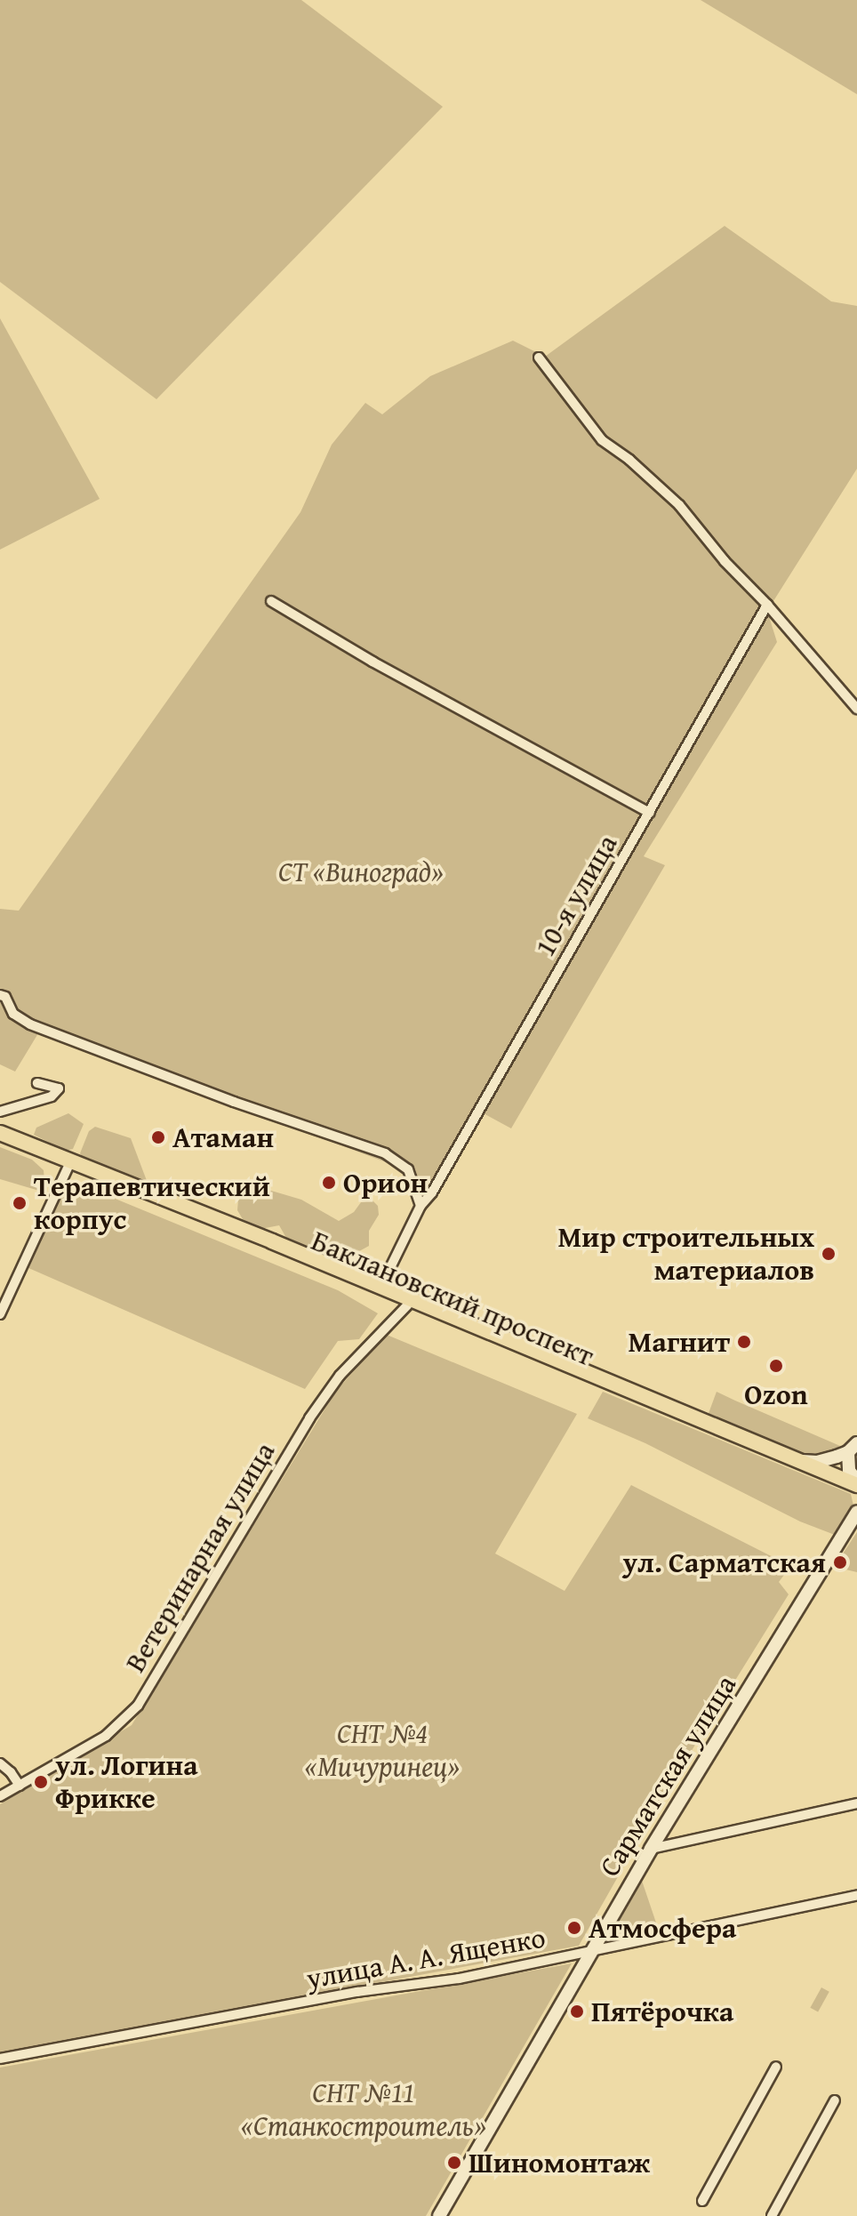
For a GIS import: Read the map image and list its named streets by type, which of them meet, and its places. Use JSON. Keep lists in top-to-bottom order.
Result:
{
  "streets": {
    "main road": ["Баклановский проспект", "Сарматская улица"],
    "street": ["10-я улица", "Ветеринарная улица", "улица А. А. Ященко"]
  },
  "crossings": [
    ["10-я улица", "Баклановский проспект"],
    ["Баклановский проспект", "Ветеринарная улица"],
    ["Сарматская улица", "улица А. А. Ященко"]
  ],
  "parks": ["СТ «Виноград»", "СНТ №4 «Мичуринец»", "СНТ №11 «Станкостроитель»"],
  "places": [
    "Атаман",
    "Орион",
    "Терапевтический корпус",
    "Мир строительных материалов",
    "Магнит",
    "Ozon",
    "ул. Сарматская",
    "ул. Логина Фрикке",
    "Атмосфера",
    "Пятёрочка",
    "Шиномонтаж"
  ]
}
